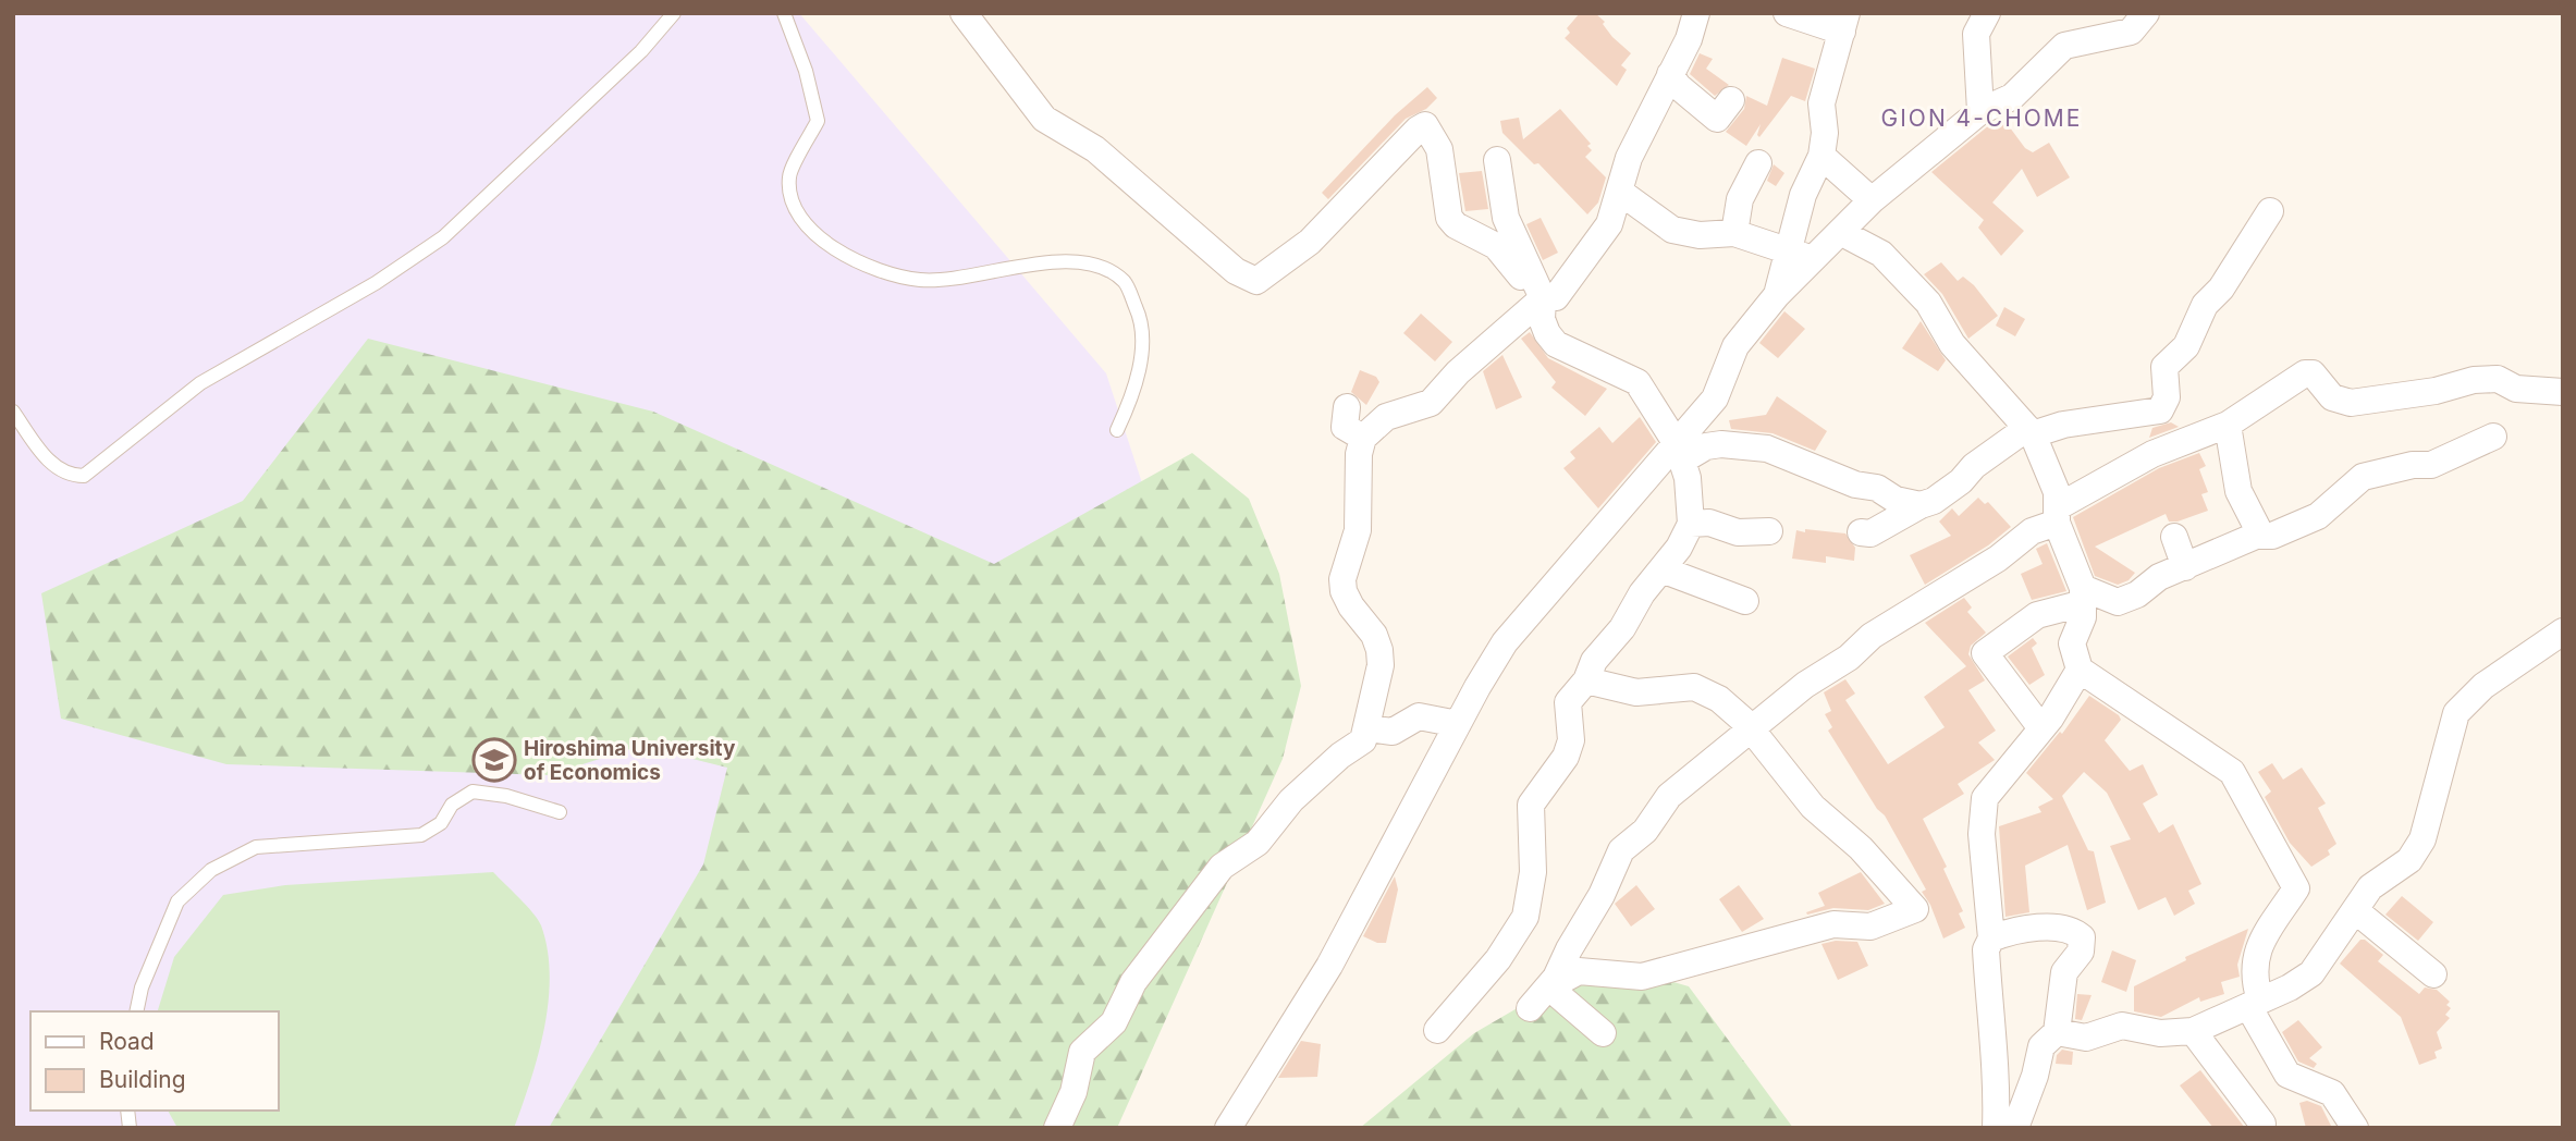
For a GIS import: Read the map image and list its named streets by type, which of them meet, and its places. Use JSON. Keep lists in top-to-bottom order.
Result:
{
  "districts": ["GION 4-CHOME"],
  "places": {
    "school or university": ["Hiroshima University of Economics"]
  },
  "legend": ["Road", "Building"]
}
